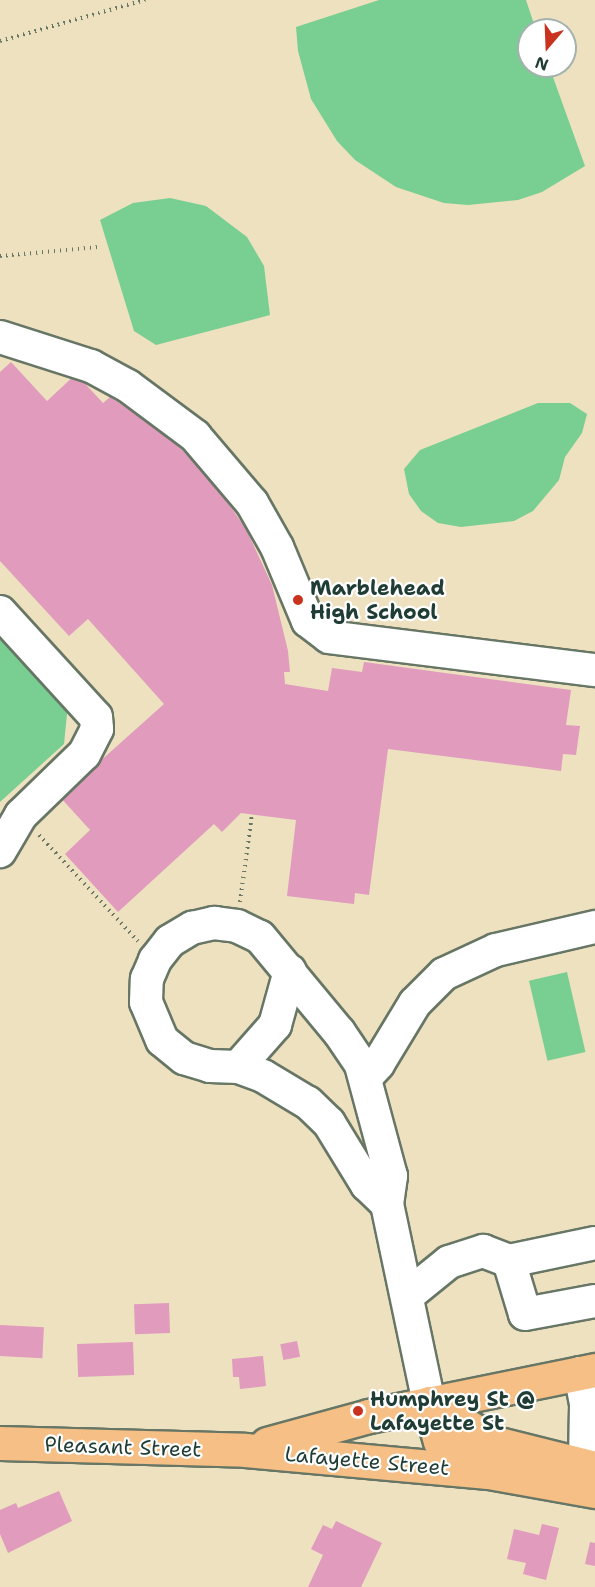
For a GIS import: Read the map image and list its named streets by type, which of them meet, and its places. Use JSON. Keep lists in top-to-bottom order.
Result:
{
  "streets": {
    "main road": ["Pleasant Street", "Lafayette Street"]
  },
  "crossings": [
    ["Pleasant Street", "Lafayette Street"]
  ],
  "places": ["Marblehead High School", "Humphrey St @ Lafayette St"],
  "north": "bottom"
}
